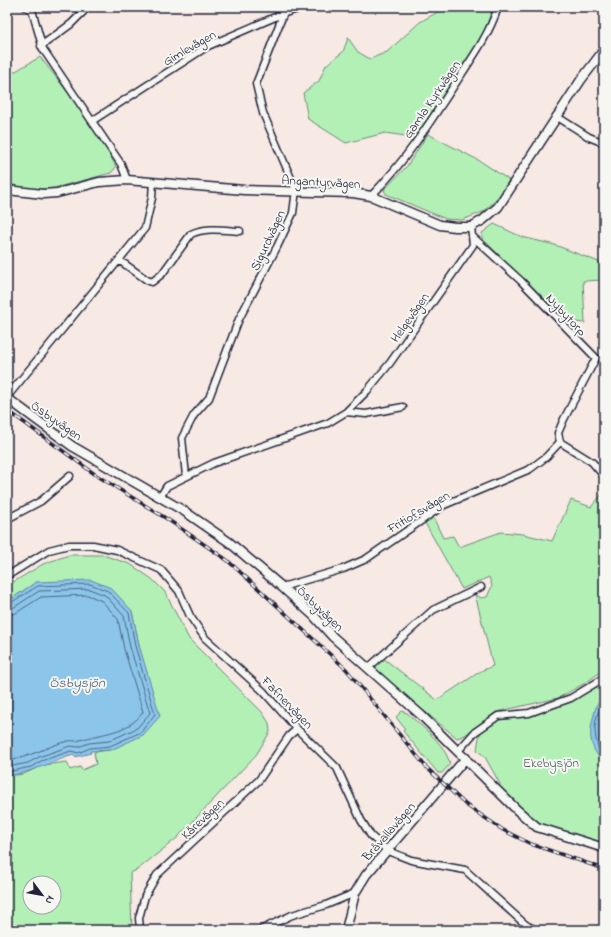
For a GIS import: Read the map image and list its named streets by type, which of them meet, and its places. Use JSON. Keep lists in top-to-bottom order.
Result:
{
  "streets": {
    "street": [
      "Gimlevägen",
      "Gamla Kyrkvägen",
      "Angantyrvägen",
      "Sigurdvägen",
      "Nybytorp",
      "Helgevägen",
      "Ösbyvägen",
      "Fritiofsvägen",
      "Fafnervägen",
      "Kårevägen",
      "Bråvallavägen"
    ]
  },
  "crossings": [
    ["Gamla Kyrkvägen", "Angantyrvägen"],
    ["Angantyrvägen", "Sigurdvägen"],
    ["Sigurdvägen", "Helgevägen"],
    ["Nybytorp", "Helgevägen"],
    ["Nybytorp", "Fritiofsvägen"],
    ["Helgevägen", "Ösbyvägen"],
    ["Ösbyvägen", "Fritiofsvägen"],
    ["Ösbyvägen", "Bråvallavägen"],
    ["Fafnervägen", "Kårevägen"],
    ["Fafnervägen", "Bråvallavägen"]
  ],
  "water": ["Ösbysjön"],
  "parks": ["Ekebysjön"],
  "north": "bottom right"
}
